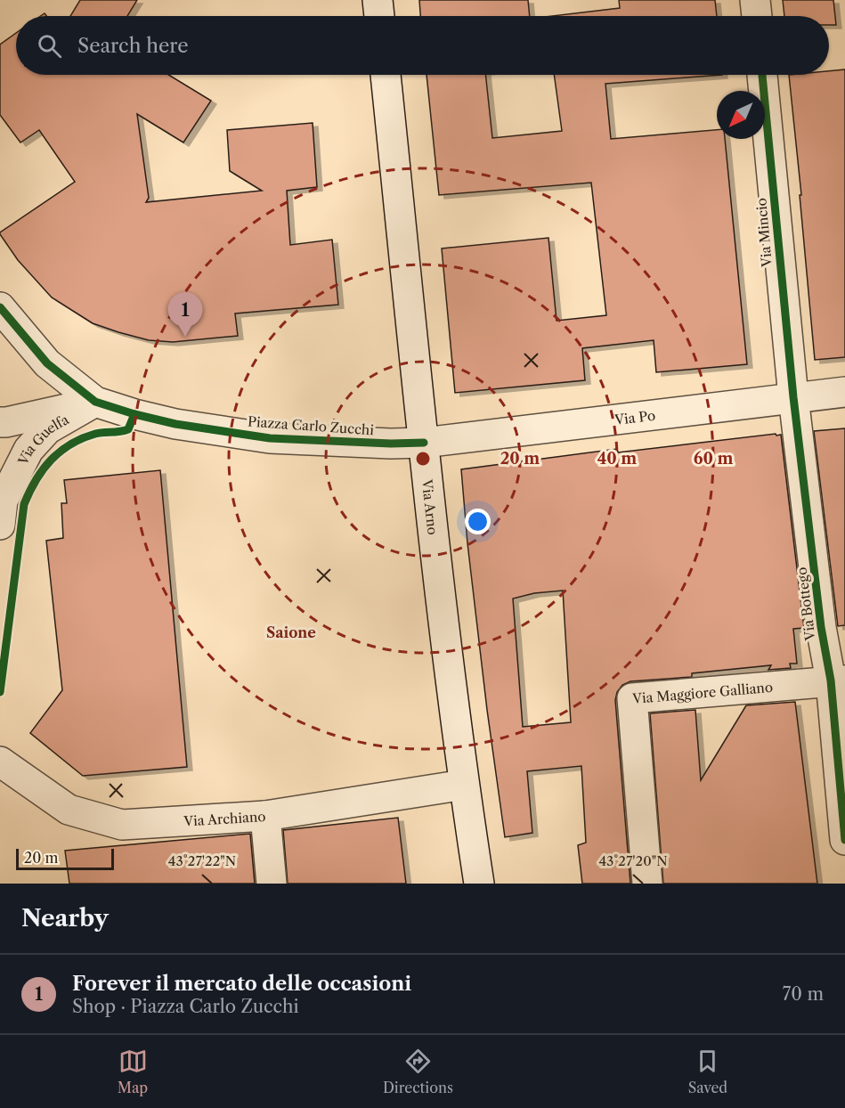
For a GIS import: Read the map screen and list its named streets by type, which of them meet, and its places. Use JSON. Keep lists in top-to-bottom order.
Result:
{
  "streets": {
    "street": [
      "Via Mincio",
      "Via Po",
      "Piazza Carlo Zucchi",
      "Via Guelfa",
      "Via Arno",
      "Via Bottego",
      "Via Maggiore Galliano",
      "Via Archiano"
    ]
  },
  "crossings": [
    ["Via Mincio", "Via Po"],
    ["Via Mincio", "Via Bottego"],
    ["Via Po", "Piazza Carlo Zucchi"],
    ["Via Po", "Via Arno"],
    ["Via Po", "Via Bottego"],
    ["Piazza Carlo Zucchi", "Via Guelfa"],
    ["Piazza Carlo Zucchi", "Via Arno"],
    ["Via Arno", "Via Archiano"],
    ["Via Bottego", "Via Maggiore Galliano"]
  ],
  "districts": ["Saione"],
  "scale_bar": "20 m",
  "north": "bottom left",
  "page": {
    "search": "Search here",
    "pins": "1",
    "scale": "20 m",
    "heading": "Nearby",
    "list": [
      {
        "mark": "1",
        "name": "Forever il mercato delle occasioni",
        "note": "Shop · Piazza Carlo Zucchi",
        "value": "70 m"
      }
    ],
    "nav": ["Map", "Directions", "Saved"]
  },
  "coordinates": ["43°27'22\"N", "43°27'20\"N"],
  "rings": ["20 m", "40 m", "60 m"]
}
